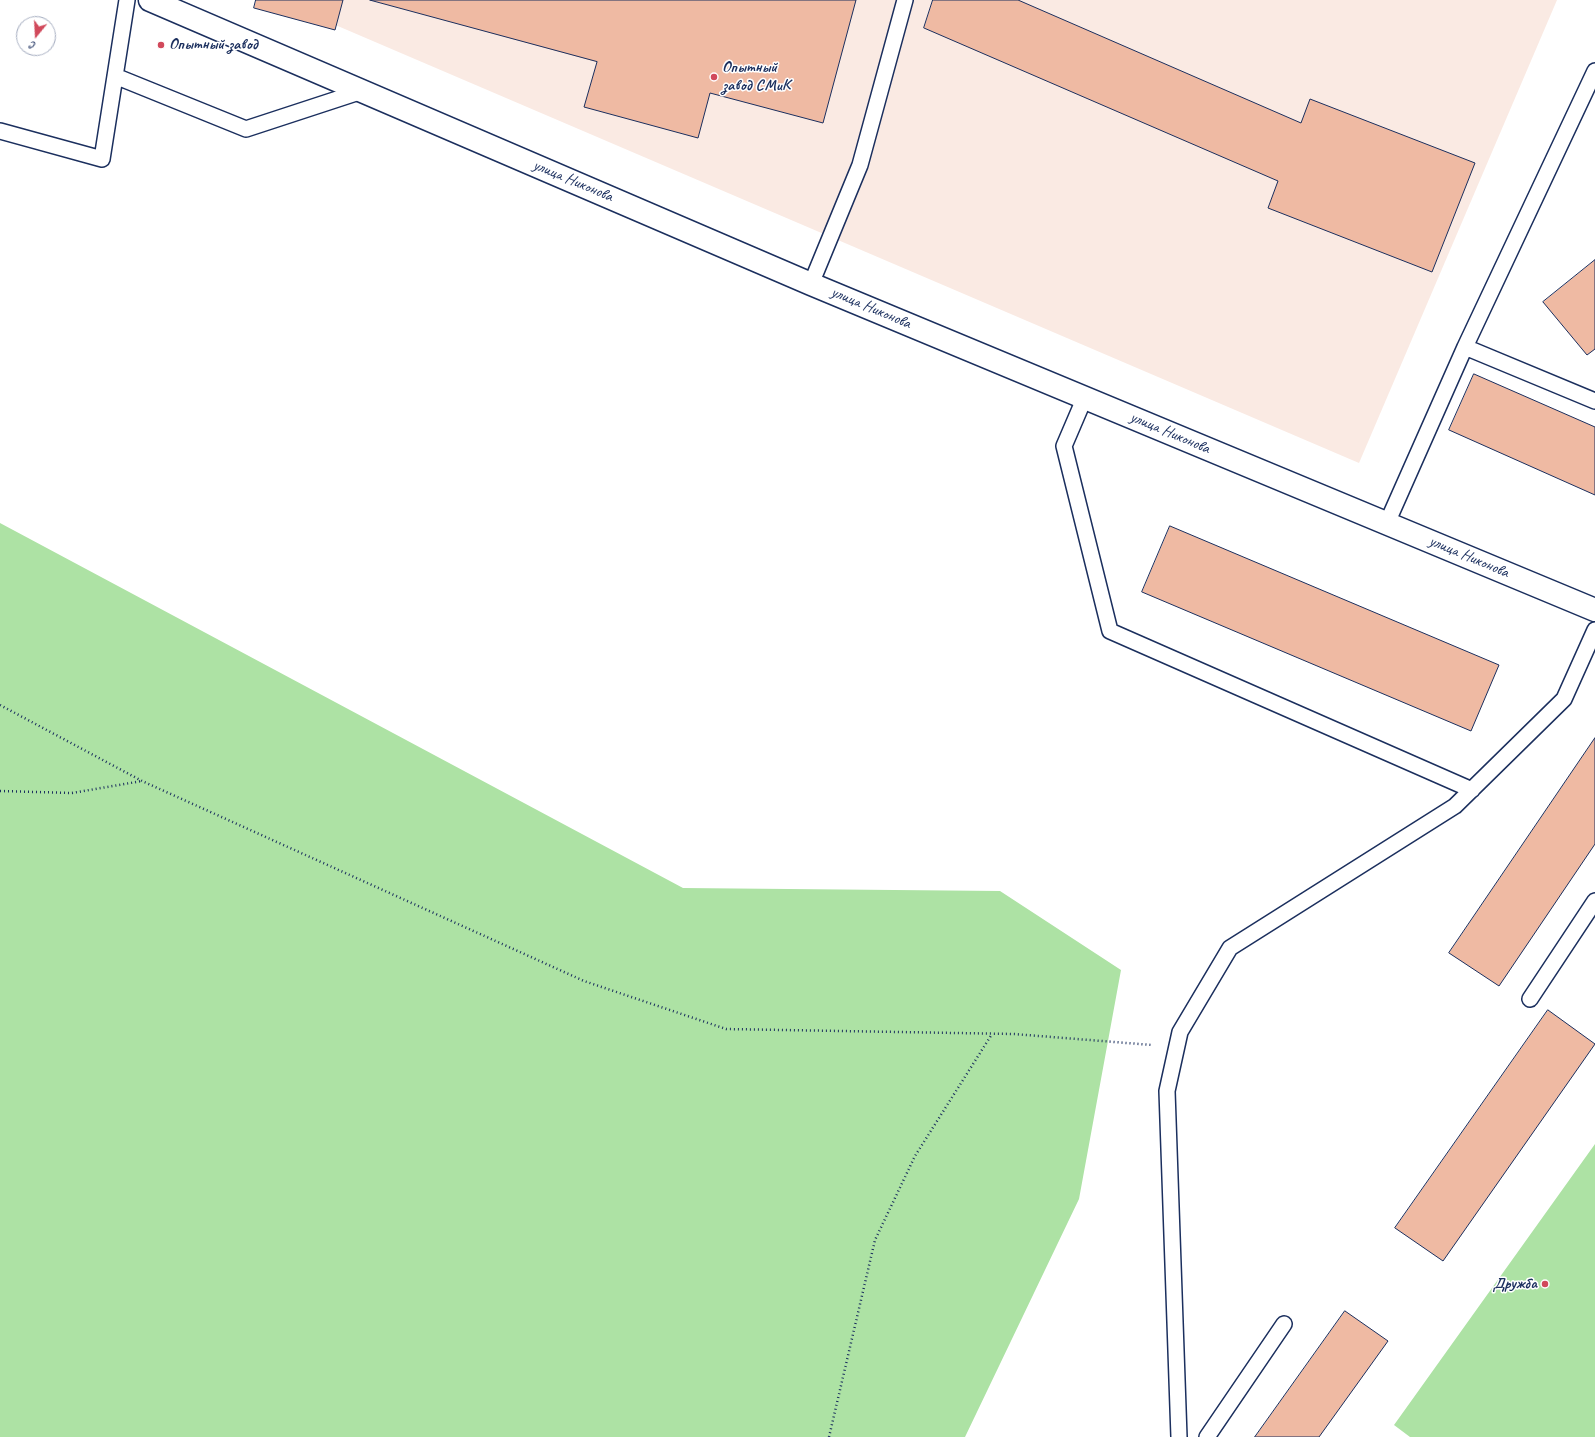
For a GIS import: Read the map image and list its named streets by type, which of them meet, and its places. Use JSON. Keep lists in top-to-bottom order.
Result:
{
  "streets": {
    "main road": ["улица Никонова"]
  },
  "places": ["Опытный завод", "Опытный завод СМиК", "Дружба"],
  "north": "bottom"
}
